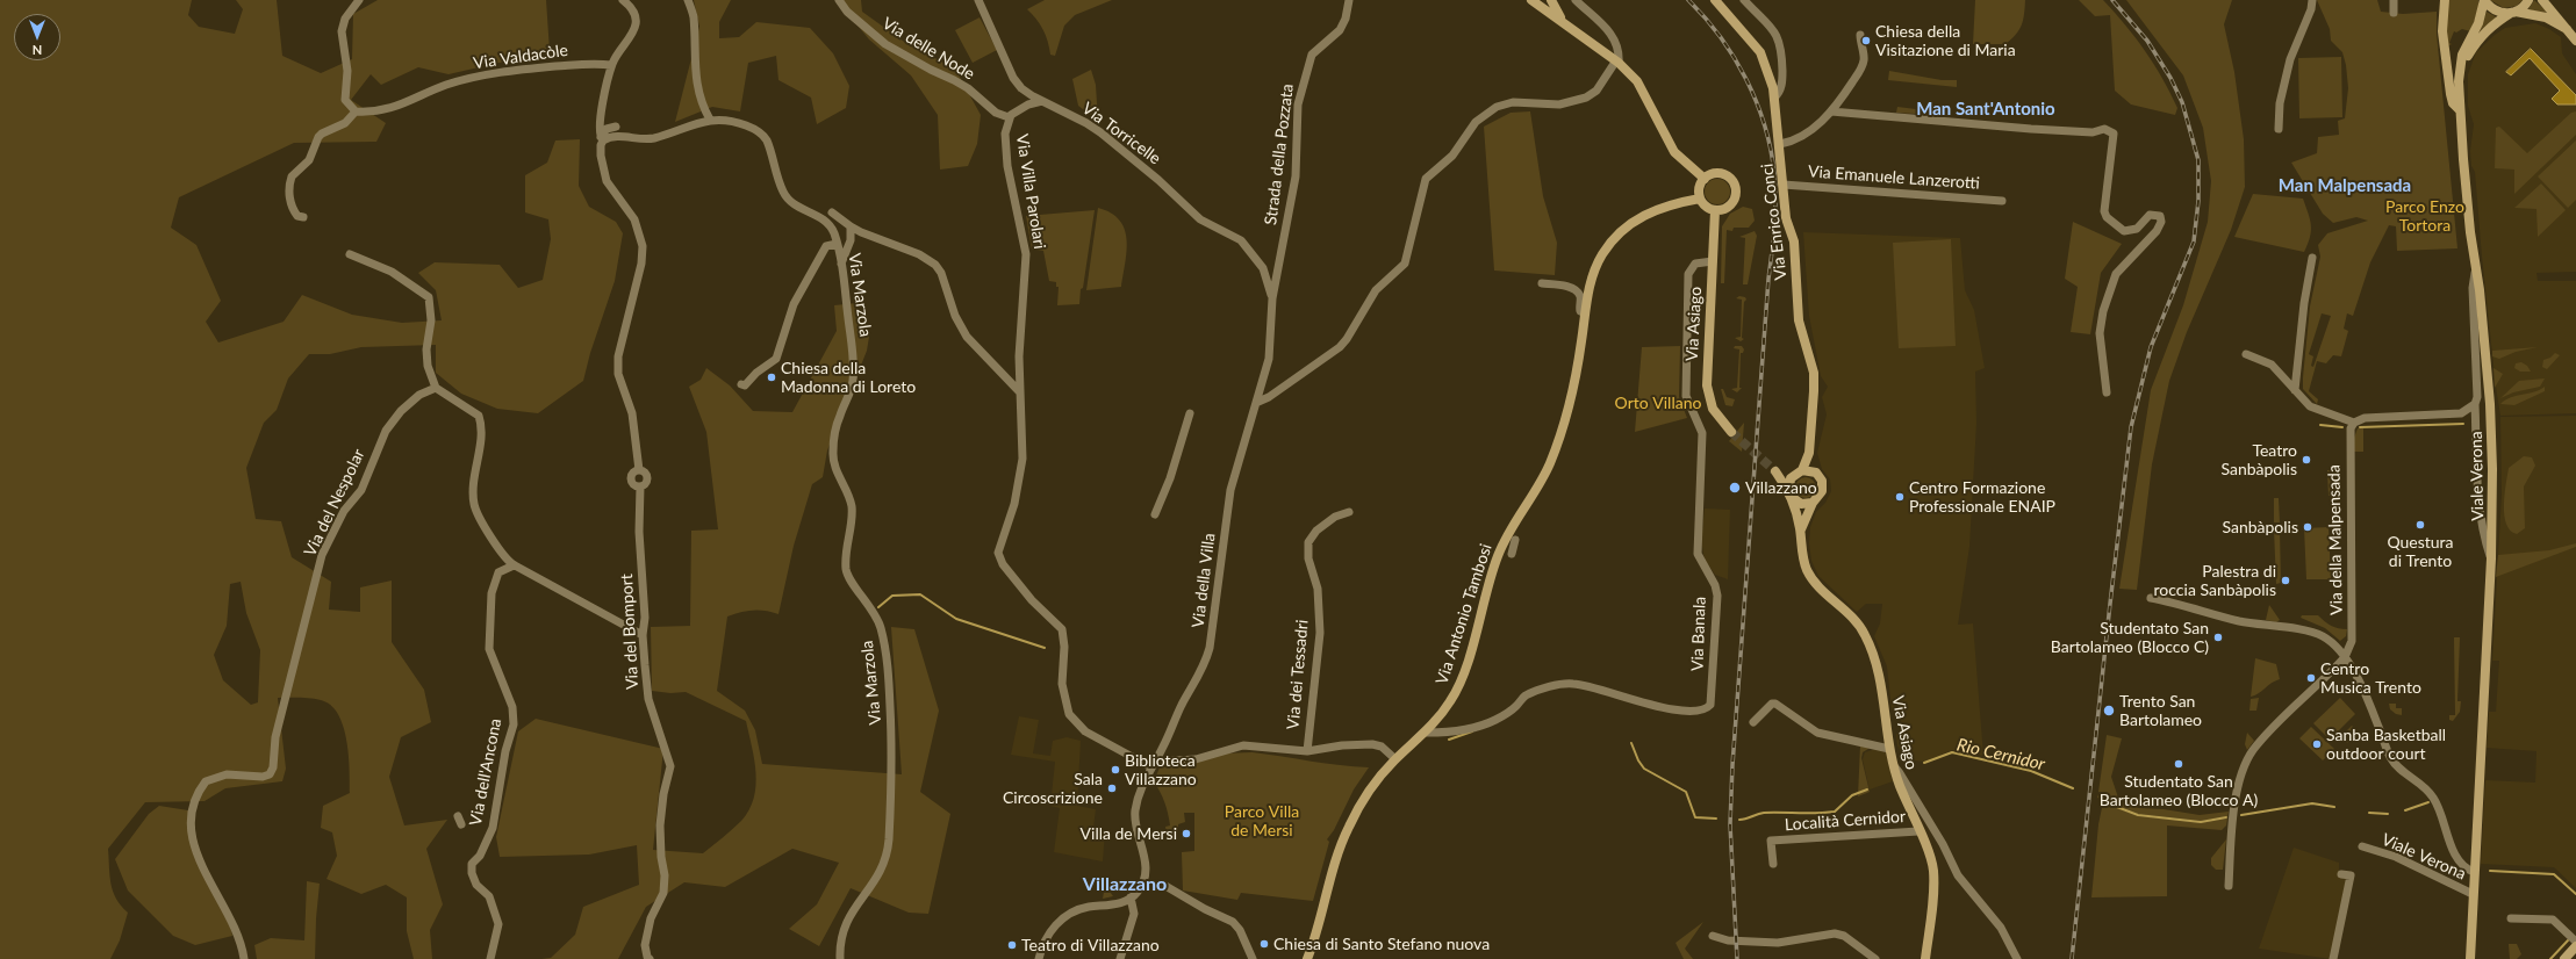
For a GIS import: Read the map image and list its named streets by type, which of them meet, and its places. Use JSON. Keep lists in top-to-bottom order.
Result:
{
  "streets": {
    "main road": [
      "Via Enrico Conci",
      "Via Asiago",
      "Viale Verona",
      "Via Antonio Tambosi"
    ],
    "street": [
      "Via delle Node",
      "Via Valdacòle",
      "Via Torricelle",
      "Strada della Pozzata",
      "Via Emanuele Lanzerotti",
      "Via Villa Parolari",
      "Via Marzola",
      "Via del Nespolar",
      "Via della Malpensada",
      "Via della Villa",
      "Via del Bomport",
      "Via Banala",
      "Via dei Tessadri",
      "Via dell'Ancona",
      "Località Cernidor"
    ]
  },
  "crossings": [
    ["Via delle Node", "Via Villa Parolari"],
    ["Via Torricelle", "Strada della Pozzata"],
    ["Via Torricelle", "Via Villa Parolari"],
    ["Via Torricelle", "Via della Villa"],
    ["Strada della Pozzata", "Via della Villa"],
    ["Via Emanuele Lanzerotti", "Via Enrico Conci"],
    ["Via Villa Parolari", "Via della Villa"],
    ["Via Villa Parolari", "Via dei Tessadri"],
    ["Via Enrico Conci", "Via Asiago"],
    ["Via Marzola", "Via del Bomport"],
    ["Via Asiago", "Via Antonio Tambosi"],
    ["Via Asiago", "Via Banala"],
    ["Via Asiago", "Località Cernidor"],
    ["Viale Verona", "Via della Malpensada"],
    ["Via della Villa", "Via dei Tessadri"],
    ["Via Antonio Tambosi", "Via Banala"],
    ["Via Antonio Tambosi", "Via dei Tessadri"]
  ],
  "districts": ["Man Sant'Antonio", "Man Malpensada", "Villazzano"],
  "water": ["Rio Cernidor"],
  "parks": ["Parco Enzo Tortora", "Orto Villano", "Parco Villa de Mersi"],
  "places": [
    "Chiesa della Visitazione di Maria",
    "Chiesa della Madonna di Loreto",
    "Teatro Sanbàpolis",
    "Villazzano",
    "Centro Formazione Professionale ENAIP",
    "Questura di Trento",
    "Sanbàpolis",
    "Palestra di roccia Sanbàpolis",
    "Studentato San Bartolameo (Blocco C)",
    "Centro Musica Trento",
    "Trento San Bartolameo",
    "Sanba Basketball outdoor court",
    "Studentato San Bartolameo (Blocco A)",
    "Biblioteca Villazzano",
    "Sala Circoscrizione",
    "Villa de Mersi",
    "Chiesa di Santo Stefano nuova",
    "Teatro di Villazzano"
  ],
  "north": "bottom"
}
